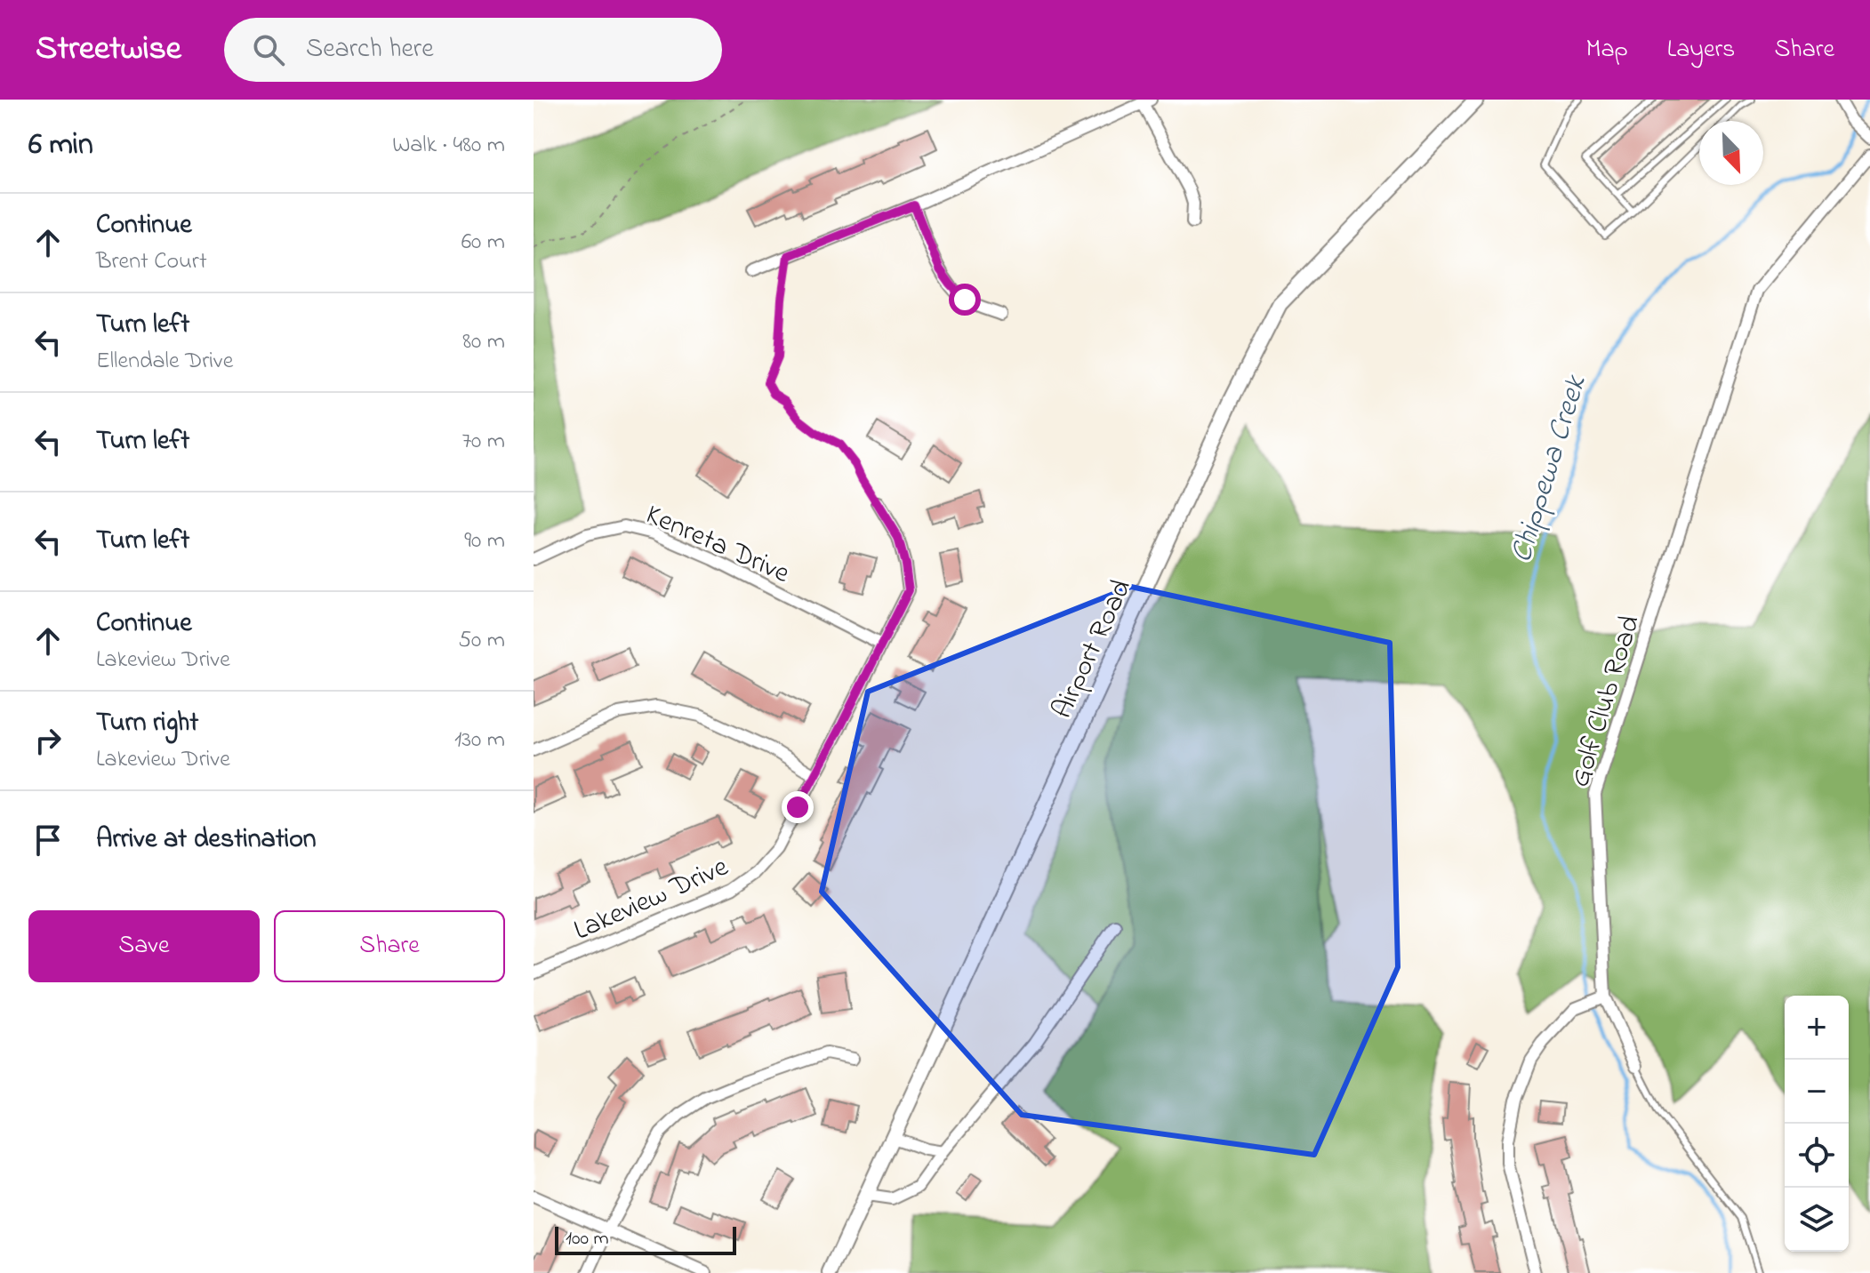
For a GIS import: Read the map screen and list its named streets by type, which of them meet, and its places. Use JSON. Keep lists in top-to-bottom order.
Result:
{
  "streets": {
    "main road": ["Airport Road"],
    "street": ["Kenreta Drive", "Golf Club Road", "Lakeview Drive"]
  },
  "crossings": [
    ["Kenreta Drive", "Lakeview Drive"]
  ],
  "water": ["Chippewa Creek"],
  "scale_bar": "100 m",
  "north": "bottom right",
  "page": {
    "header": "Streetwise",
    "search": "Search here",
    "nav": ["Map", "Layers", "Share"],
    "heading": ["6 min", "Walk · 480 m"],
    "list": [
      ["Continue", "Brent Court", "60 m"],
      ["Turn left", "Ellendale Drive", "80 m"],
      ["Turn left", "70 m"],
      ["Turn left", "90 m"],
      ["Continue", "Lakeview Drive", "50 m"],
      ["Turn right", "Lakeview Drive", "130 m"],
      "Arrive at destination"
    ],
    "buttons": ["Save", "Share"],
    "map_buttons": ["+", "−"],
    "scale": "100 m"
  }
}
